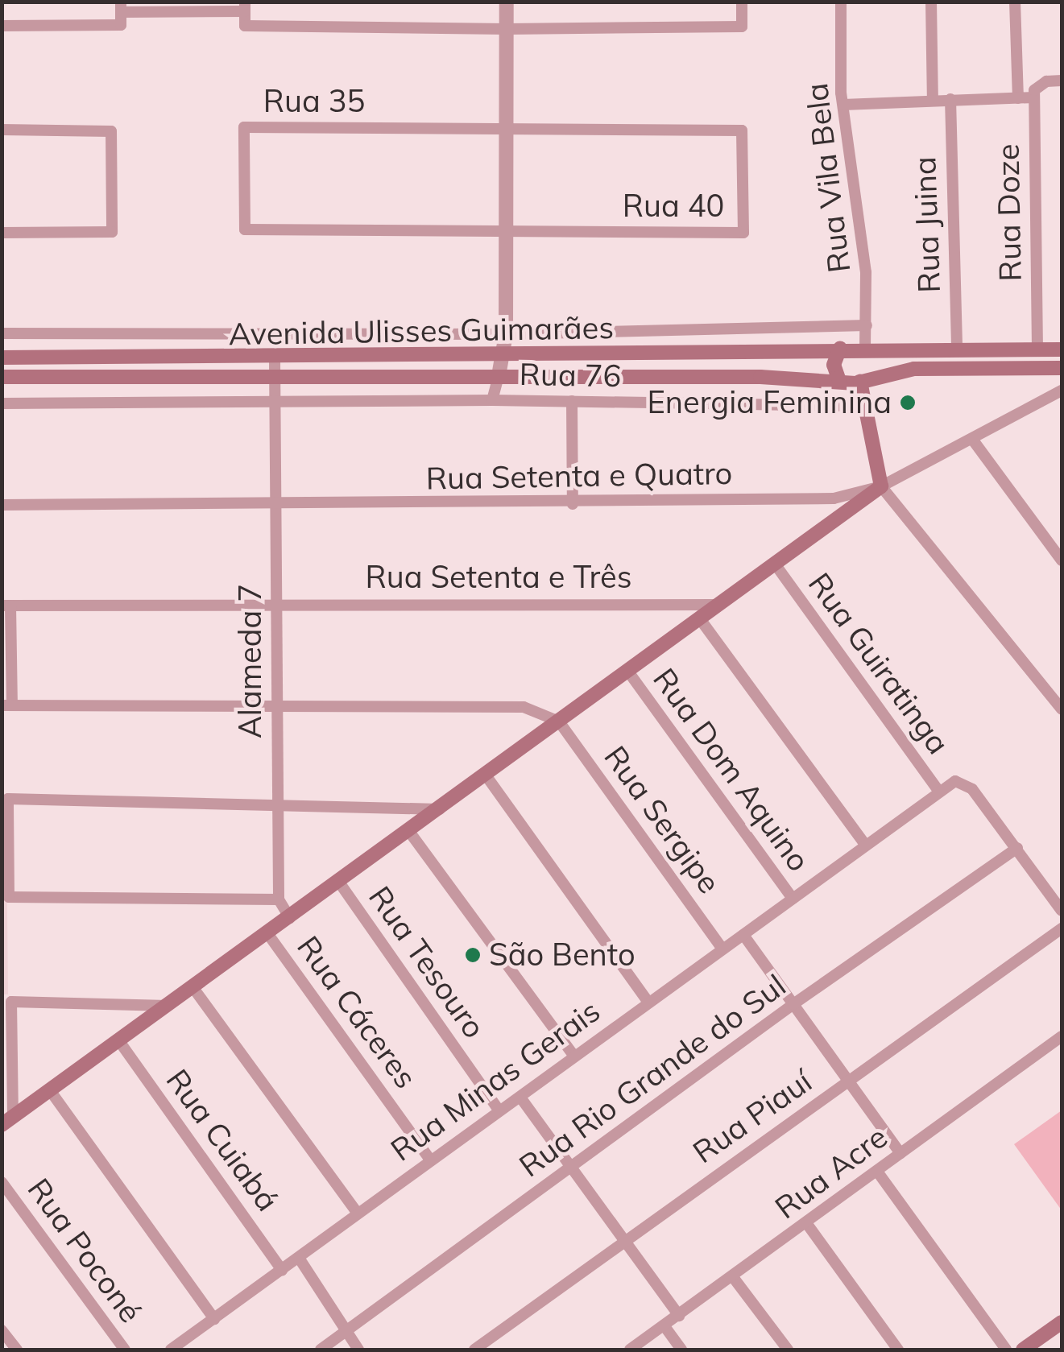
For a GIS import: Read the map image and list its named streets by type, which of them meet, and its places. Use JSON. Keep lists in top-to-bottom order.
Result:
{
  "streets": {
    "main road": ["Avenida Ulisses Guimarães"],
    "street": [
      "Rua 35",
      "Rua Vila Bela",
      "Rua 40",
      "Rua Doze",
      "Rua Juina",
      "Rua 76",
      "Rua Setenta e Quatro",
      "Rua Setenta e Três",
      "Alameda 7",
      "Rua Guiratinga",
      "Rua Dom Aquino",
      "Rua Sergipe",
      "Rua Tesouro",
      "Rua Cáceres",
      "Rua Rio Grande do Sul",
      "Rua Minas Gerais",
      "Rua Piauí",
      "Rua Cuiabá",
      "Rua Acre",
      "Rua Poconé"
    ]
  },
  "crossings": [
    ["Rua 35", "Rua 40"],
    ["Rua Vila Bela", "Avenida Ulisses Guimarães"],
    ["Rua Doze", "Avenida Ulisses Guimarães"],
    ["Rua Juina", "Avenida Ulisses Guimarães"],
    ["Avenida Ulisses Guimarães", "Alameda 7"],
    ["Rua 76", "Alameda 7"],
    ["Rua Setenta e Quatro", "Alameda 7"],
    ["Rua Setenta e Três", "Alameda 7"],
    ["Rua Guiratinga", "Rua Minas Gerais"],
    ["Rua Dom Aquino", "Rua Minas Gerais"],
    ["Rua Sergipe", "Rua Minas Gerais"],
    ["Rua Tesouro", "Rua Minas Gerais"],
    ["Rua Cáceres", "Rua Minas Gerais"],
    ["Rua Minas Gerais", "Rua Cuiabá"]
  ],
  "places": ["Energia Feminina", "São Bento"]
}
